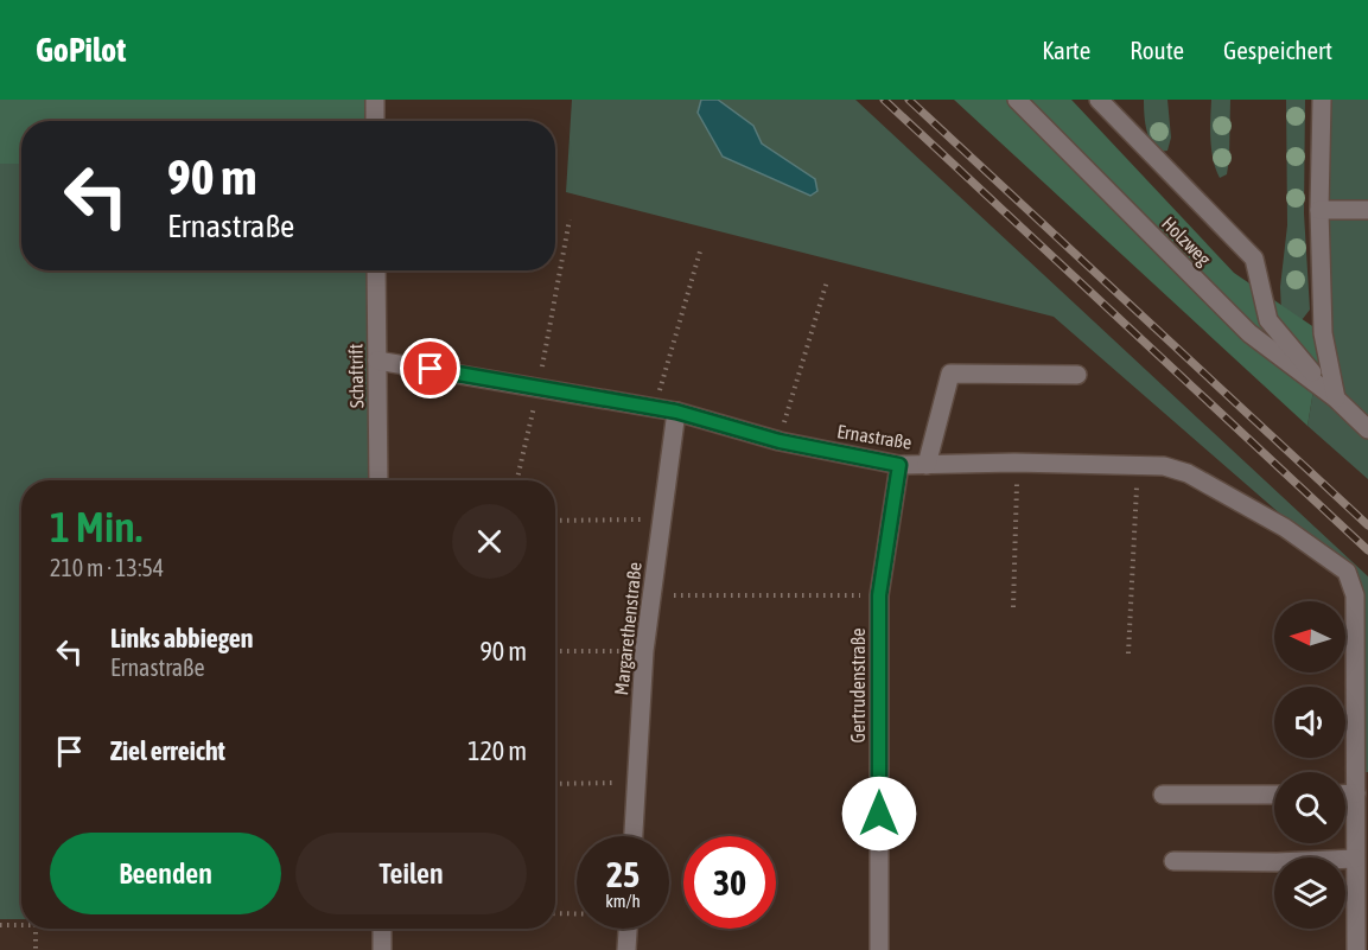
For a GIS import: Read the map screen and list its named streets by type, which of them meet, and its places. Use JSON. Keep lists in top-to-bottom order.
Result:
{
  "streets": {
    "street": [
      "Holzweg",
      "Schaftrift",
      "Ernastraße",
      "Margarethenstraße",
      "Gertrudenstraße"
    ]
  },
  "crossings": [
    ["Schaftrift", "Ernastraße"],
    ["Ernastraße", "Margarethenstraße"],
    ["Ernastraße", "Gertrudenstraße"]
  ],
  "north": "left",
  "page": {
    "header": "GoPilot",
    "nav": ["Karte", "Route", "Gespeichert"],
    "turn": ["90 m", "Ernastraße"],
    "heading": ["1 Min.", "210 m · 13:54"],
    "list": [
      {
        "name": "Links abbiegen",
        "note": "Ernastraße",
        "value": "90 m"
      },
      {
        "name": "Ziel erreicht",
        "value": "120 m"
      }
    ],
    "buttons": ["Beenden", "Teilen"],
    "speed": "25 km/h",
    "limit": "30"
  }
}
